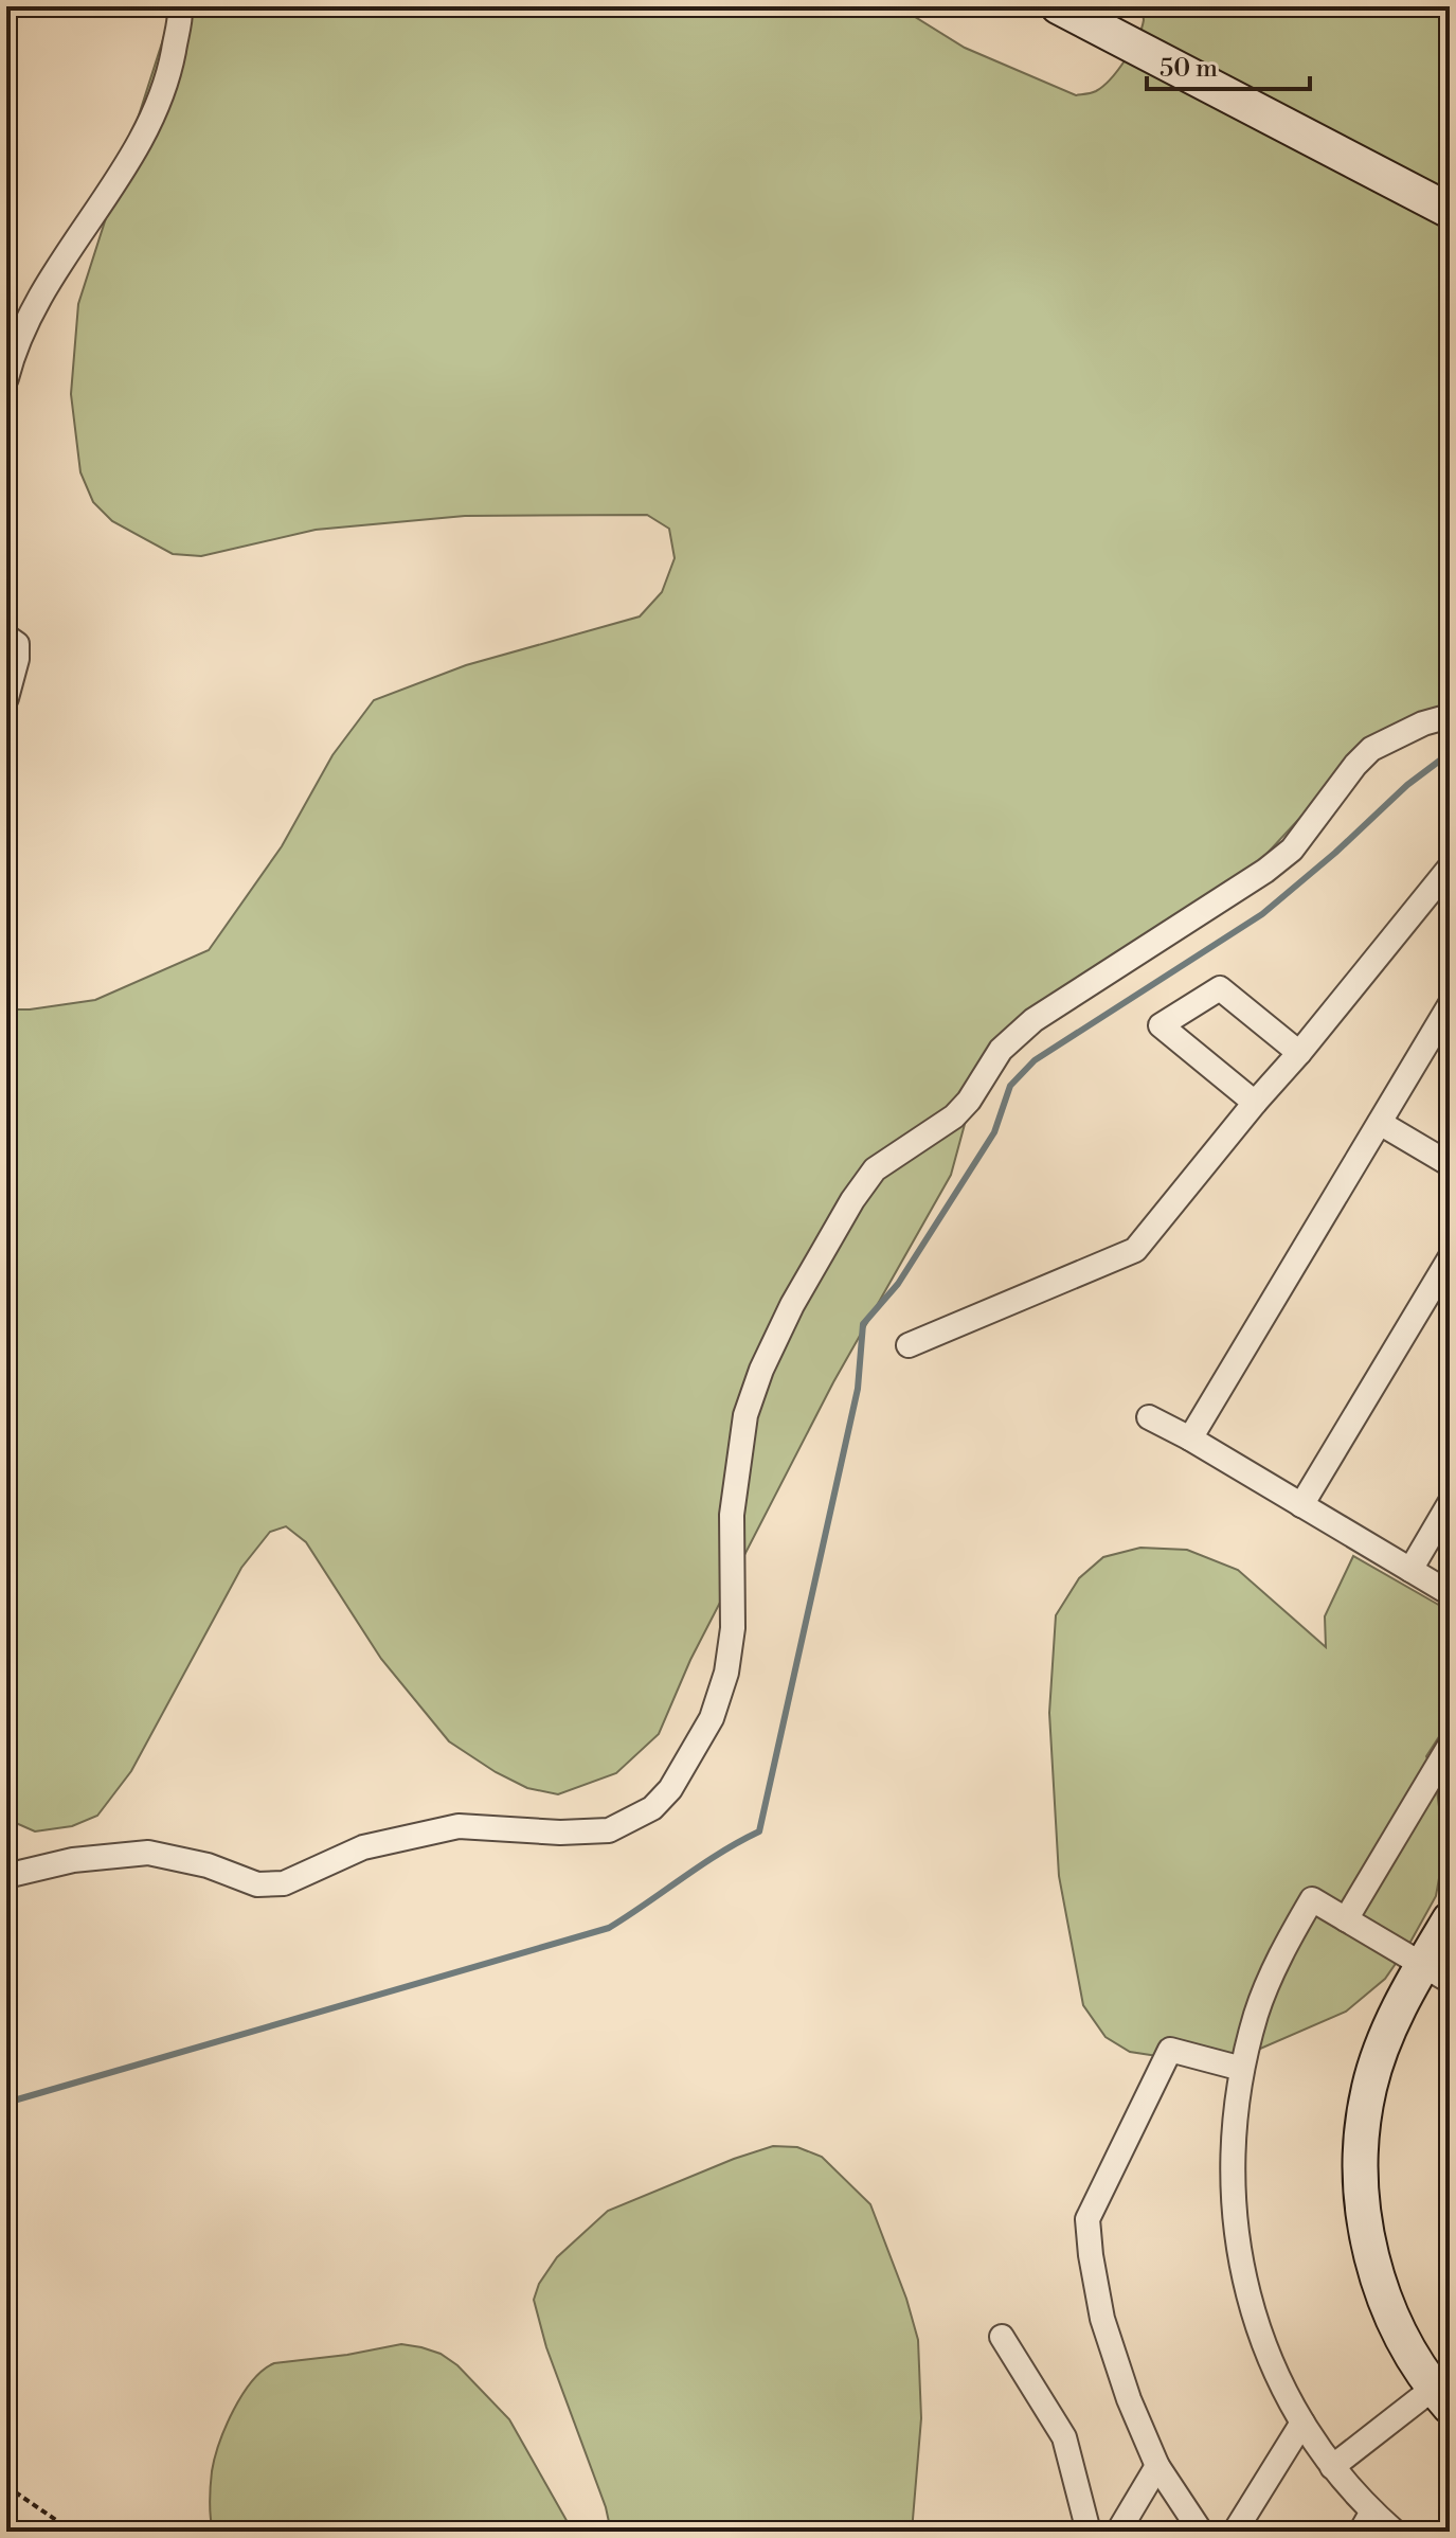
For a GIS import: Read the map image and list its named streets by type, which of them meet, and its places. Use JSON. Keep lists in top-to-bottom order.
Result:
{
  "scale_bar": "50 m"
}
